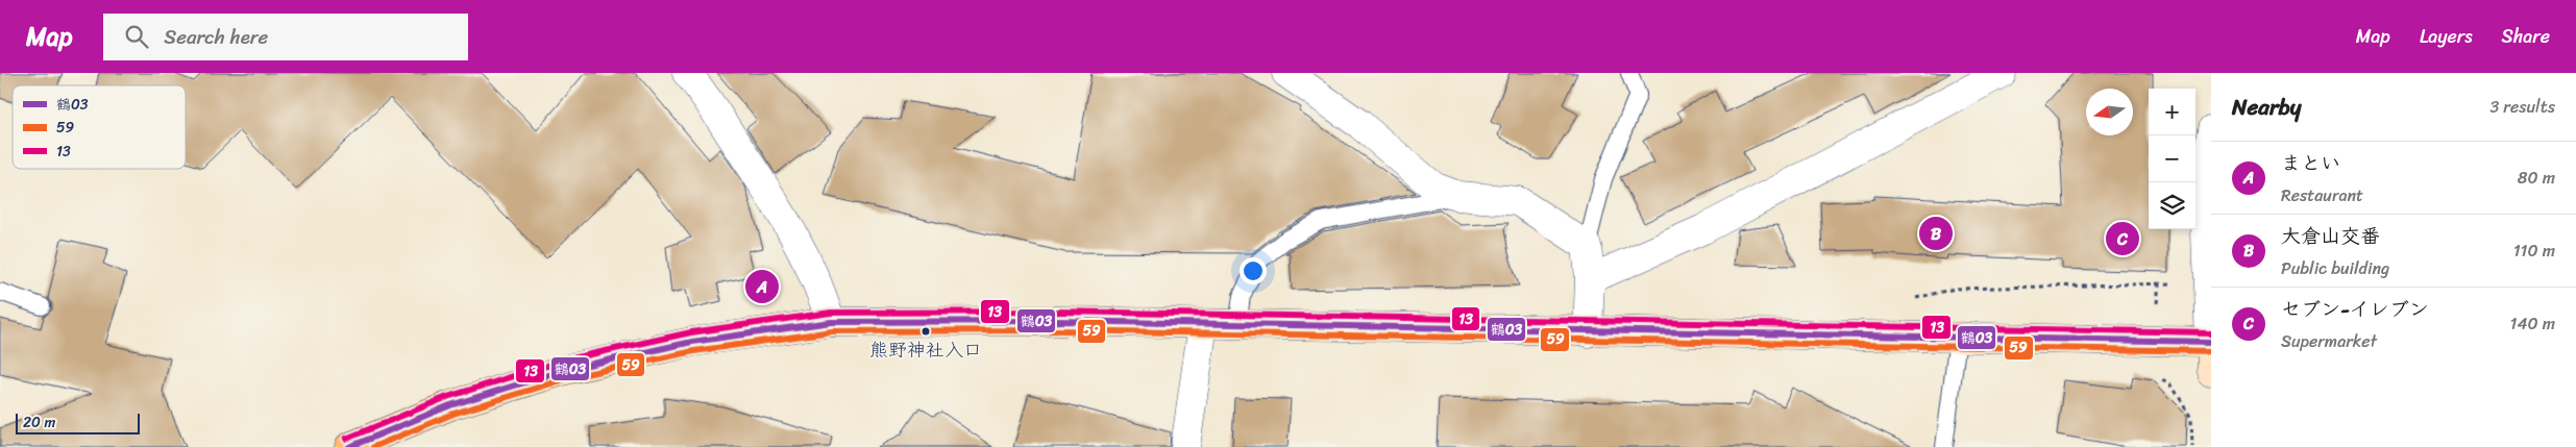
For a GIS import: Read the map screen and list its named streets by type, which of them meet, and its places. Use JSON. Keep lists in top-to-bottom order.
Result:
{
  "places": ["熊野神社入口"],
  "lines": ["transit line 13", "transit line 鶴03", "transit line 59"],
  "legend": ["鶴03", "59", "13"],
  "scale_bar": "20 m",
  "north": "left",
  "page": {
    "header": "Map",
    "search": "Search here",
    "nav": ["Map", "Layers", "Share"],
    "heading": ["Nearby", "3 results"],
    "map_buttons": ["+", "−"],
    "list": [
      {
        "mark": "A",
        "name": "まとい",
        "note": "Restaurant",
        "value": "80 m"
      },
      {
        "mark": "B",
        "name": "大倉山交番",
        "note": "Public building",
        "value": "110 m"
      },
      {
        "mark": "C",
        "name": "セブン-イレブン",
        "note": "Supermarket",
        "value": "140 m"
      }
    ],
    "pins": ["B", "C", "A"],
    "scale": "20 m"
  }
}
